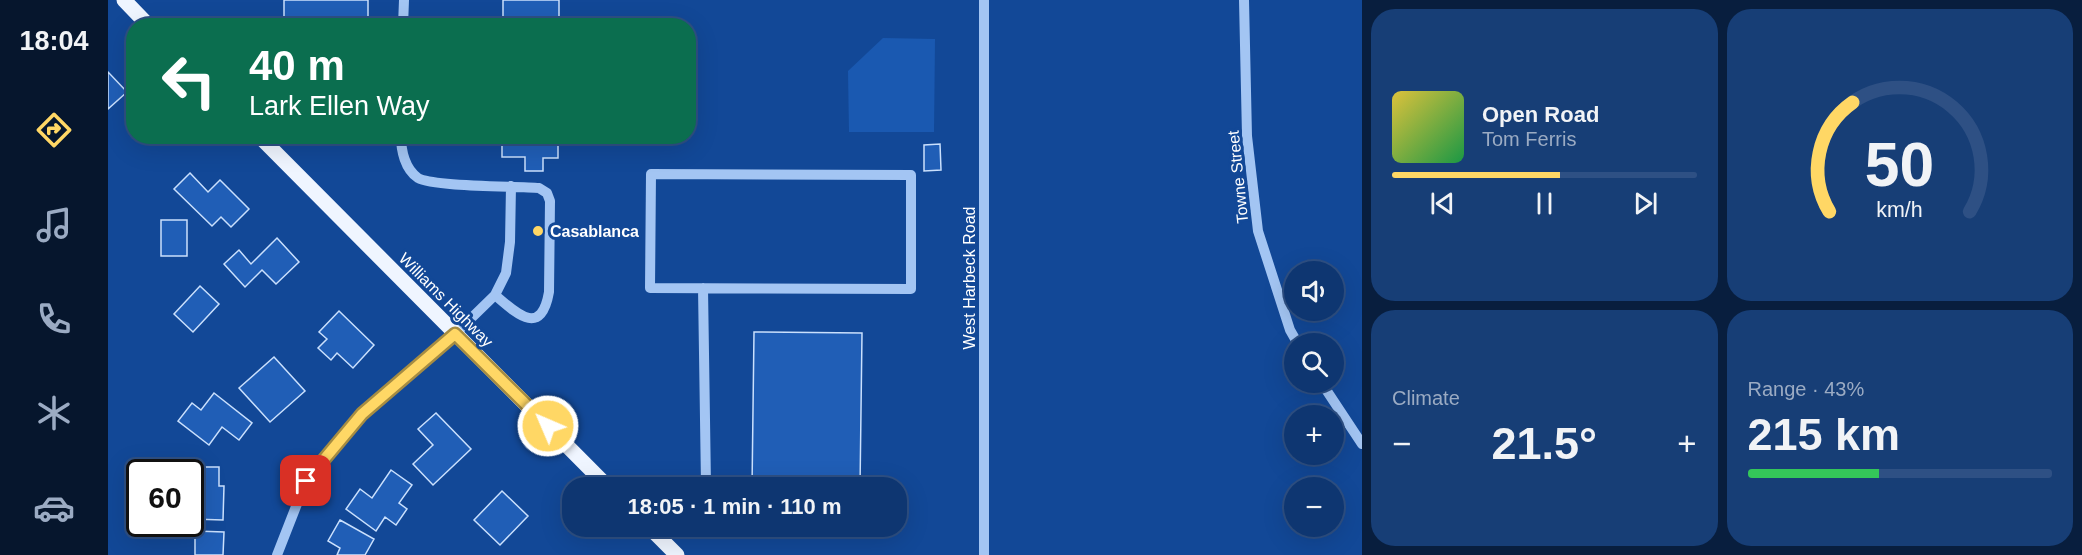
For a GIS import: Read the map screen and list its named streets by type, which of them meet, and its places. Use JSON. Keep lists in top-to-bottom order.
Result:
{
  "streets": {
    "main road": ["Williams Highway"],
    "street": ["Towne Street", "West Harbeck Road"]
  },
  "places": ["Casablanca"],
  "page": {
    "tabs": "18:04",
    "turn": ["40 m", "Lark Ellen Way"],
    "song": ["Open Road", "Tom Ferris"],
    "map_buttons": ["+", "−"],
    "tile": [
      "Climate",
      ["Range · 43%", "215 km"]
    ],
    "heat": ["−", "21.5°", "+"],
    "limit": "60",
    "trip": "18:05 · 1 min · 110 m",
    "gauge": ["50", "km/h"]
  }
}
